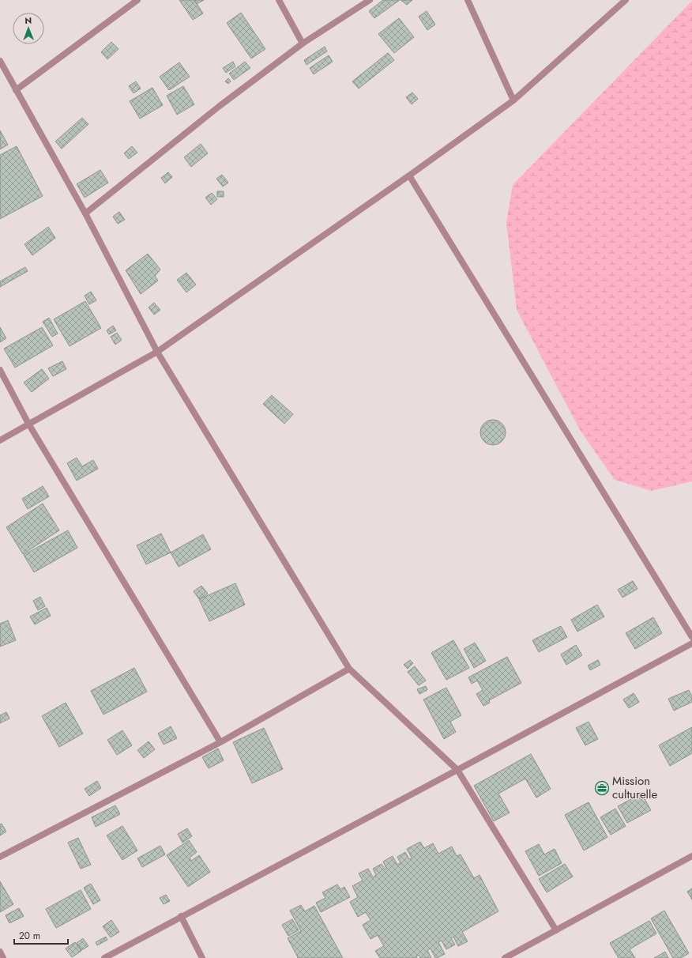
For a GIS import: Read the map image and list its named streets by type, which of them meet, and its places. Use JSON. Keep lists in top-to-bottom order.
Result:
{
  "places": {
    "office": ["Mission culturelle"]
  },
  "scale_bar": "20 m",
  "north": "top"
}
